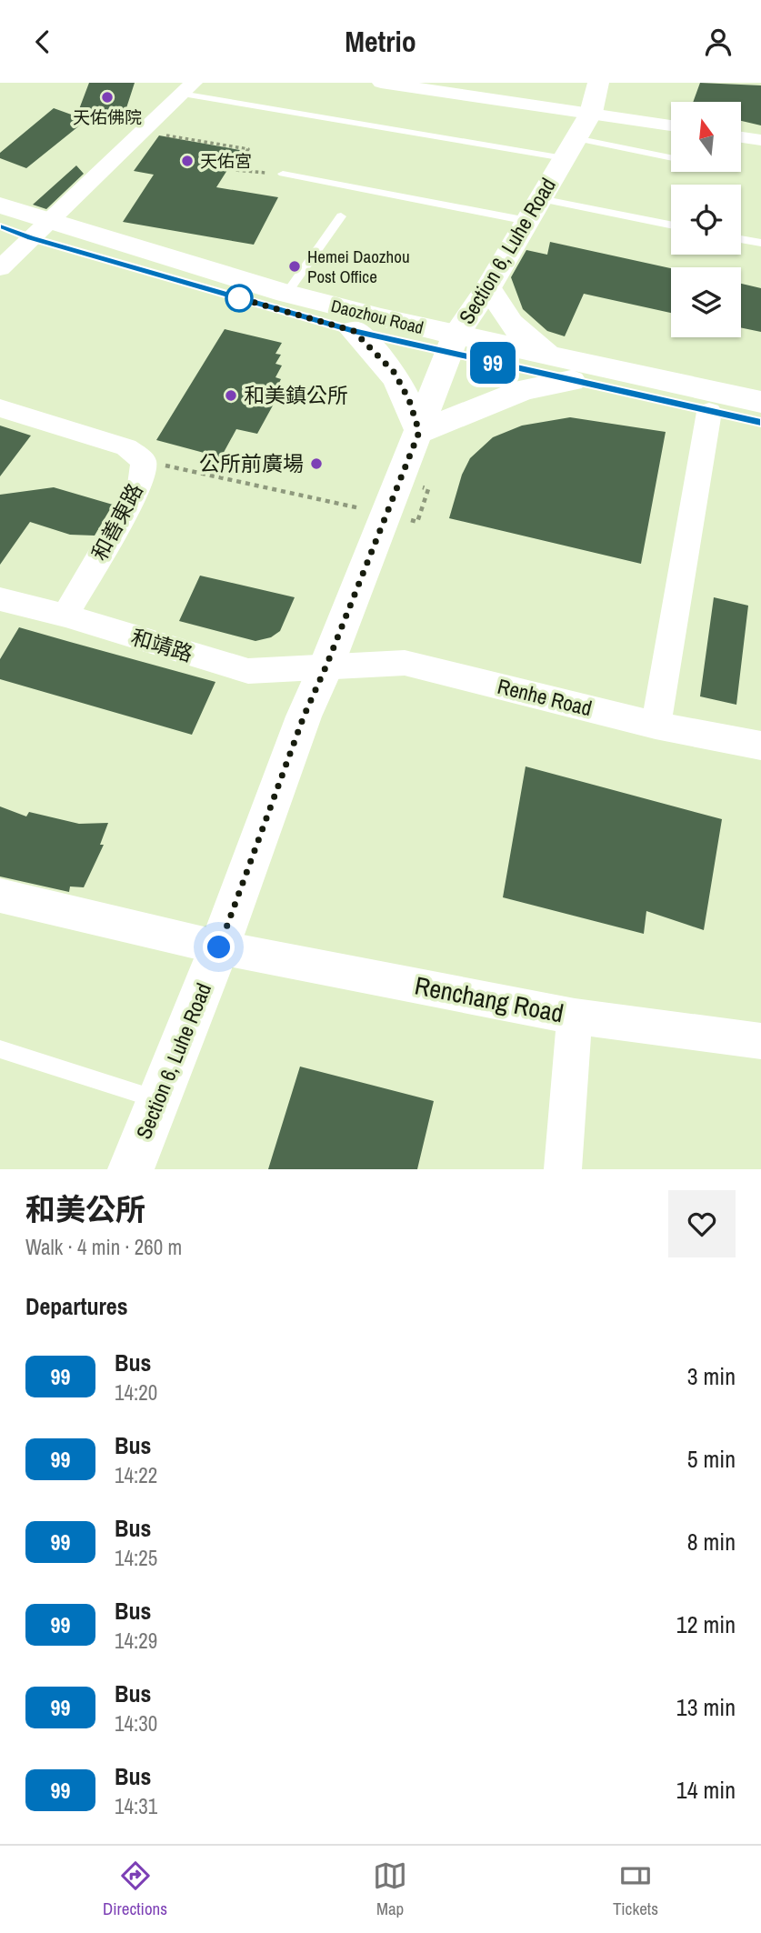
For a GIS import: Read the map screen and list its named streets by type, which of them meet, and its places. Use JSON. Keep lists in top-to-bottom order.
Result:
{
  "streets": {
    "main road": ["Section 6, Luhe Road", "Daozhou Road"],
    "street": [
      "和善東路",
      "和靖路",
      "Renhe Road",
      "Renchang Road"
    ]
  },
  "crossings": [
    ["Section 6, Luhe Road", "Daozhou Road"],
    ["Section 6, Luhe Road", "和靖路"],
    ["Section 6, Luhe Road", "Renhe Road"],
    ["Section 6, Luhe Road", "Renchang Road"],
    ["和善東路", "和靖路"],
    ["和靖路", "Renhe Road"]
  ],
  "places": [
    "天佑佛院",
    "天佑宮",
    "Hemei Daozhou Post Office",
    "和美鎮公所",
    "公所前廣場"
  ],
  "lines": ["bus line 99"],
  "north": "top",
  "page": {
    "header": "Metrio",
    "on_map": "99",
    "heading": [
      ["和美公所", "Walk · 4 min · 260 m"],
      "Departures"
    ],
    "list": [
      {
        "mark": "99",
        "name": "Bus",
        "note": "14:20",
        "value": "3 min"
      },
      {
        "mark": "99",
        "name": "Bus",
        "note": "14:22",
        "value": "5 min"
      },
      {
        "mark": "99",
        "name": "Bus",
        "note": "14:25",
        "value": "8 min"
      },
      {
        "mark": "99",
        "name": "Bus",
        "note": "14:29",
        "value": "12 min"
      },
      {
        "mark": "99",
        "name": "Bus",
        "note": "14:30",
        "value": "13 min"
      },
      {
        "mark": "99",
        "name": "Bus",
        "note": "14:31",
        "value": "14 min"
      }
    ],
    "tabs": ["Directions", "Map", "Tickets"]
  }
}
